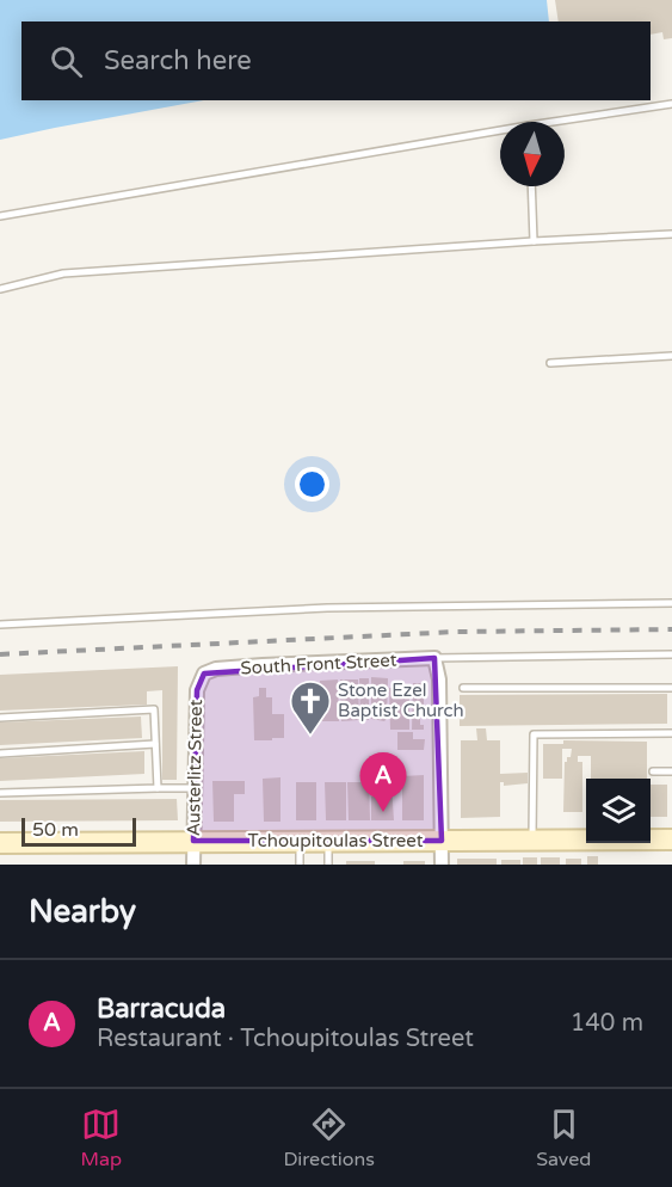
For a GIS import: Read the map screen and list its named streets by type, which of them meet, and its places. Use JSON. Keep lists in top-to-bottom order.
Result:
{
  "streets": {
    "street": ["South Front Street", "Austerlitz Street", "Tchoupitoulas Street"]
  },
  "crossings": [
    ["South Front Street", "Austerlitz Street"],
    ["Austerlitz Street", "Tchoupitoulas Street"]
  ],
  "places": {
    "church": ["Stone Ezel Baptist Church"]
  },
  "scale_bar": "50 m",
  "north": "bottom",
  "page": {
    "search": "Search here",
    "pins": "A",
    "scale": "50 m",
    "heading": "Nearby",
    "list": [
      {
        "mark": "A",
        "name": "Barracuda",
        "note": "Restaurant · Tchoupitoulas Street",
        "value": "140 m"
      }
    ],
    "nav": ["Map", "Directions", "Saved"]
  }
}
